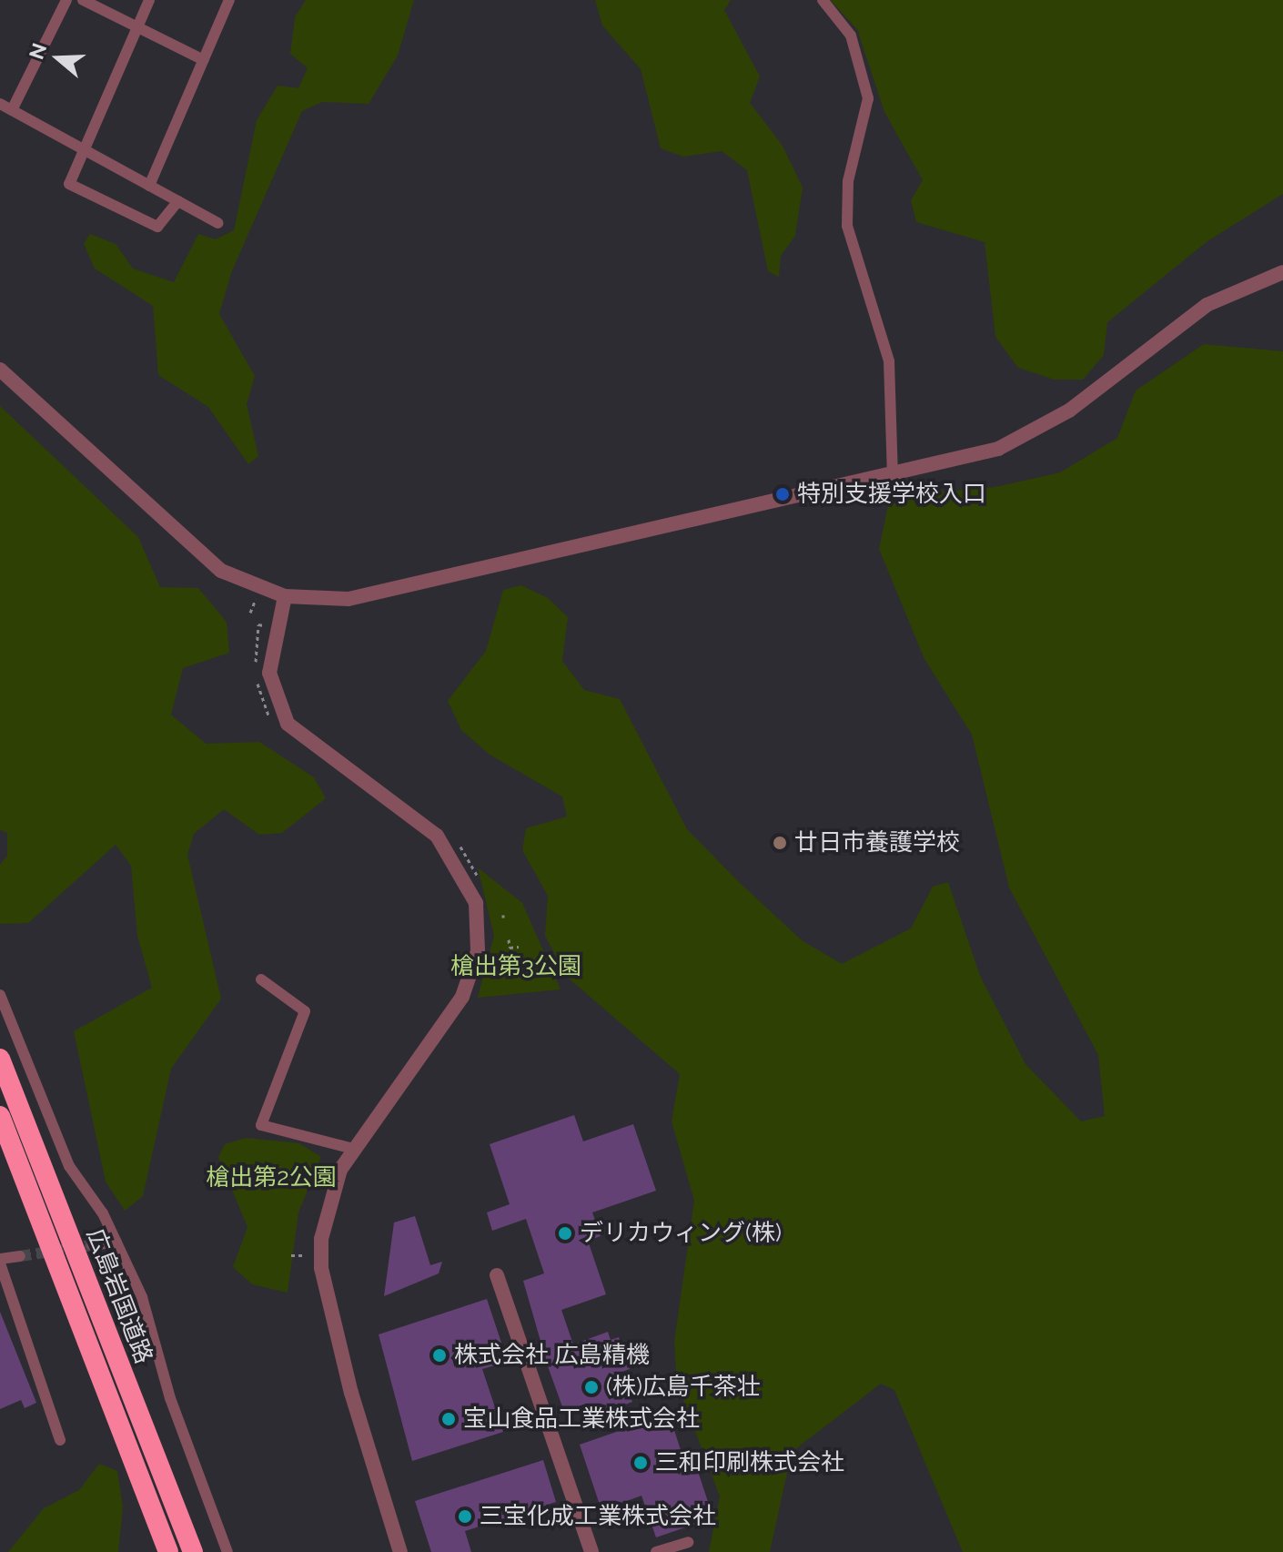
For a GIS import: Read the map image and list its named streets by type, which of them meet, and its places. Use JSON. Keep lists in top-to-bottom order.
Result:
{
  "streets": {
    "highway": ["広島岩国道路"]
  },
  "parks": ["槍出第3公園", "槍出第2公園"],
  "places": [
    "特別支援学校入口",
    "廿日市養護学校",
    "デリカウィング(株)",
    "株式会社 広島精機",
    "(株)広島千茶壮",
    "宝山食品工業株式会社",
    "三和印刷株式会社",
    "三宝化成工業株式会社"
  ],
  "north": "left"
}
